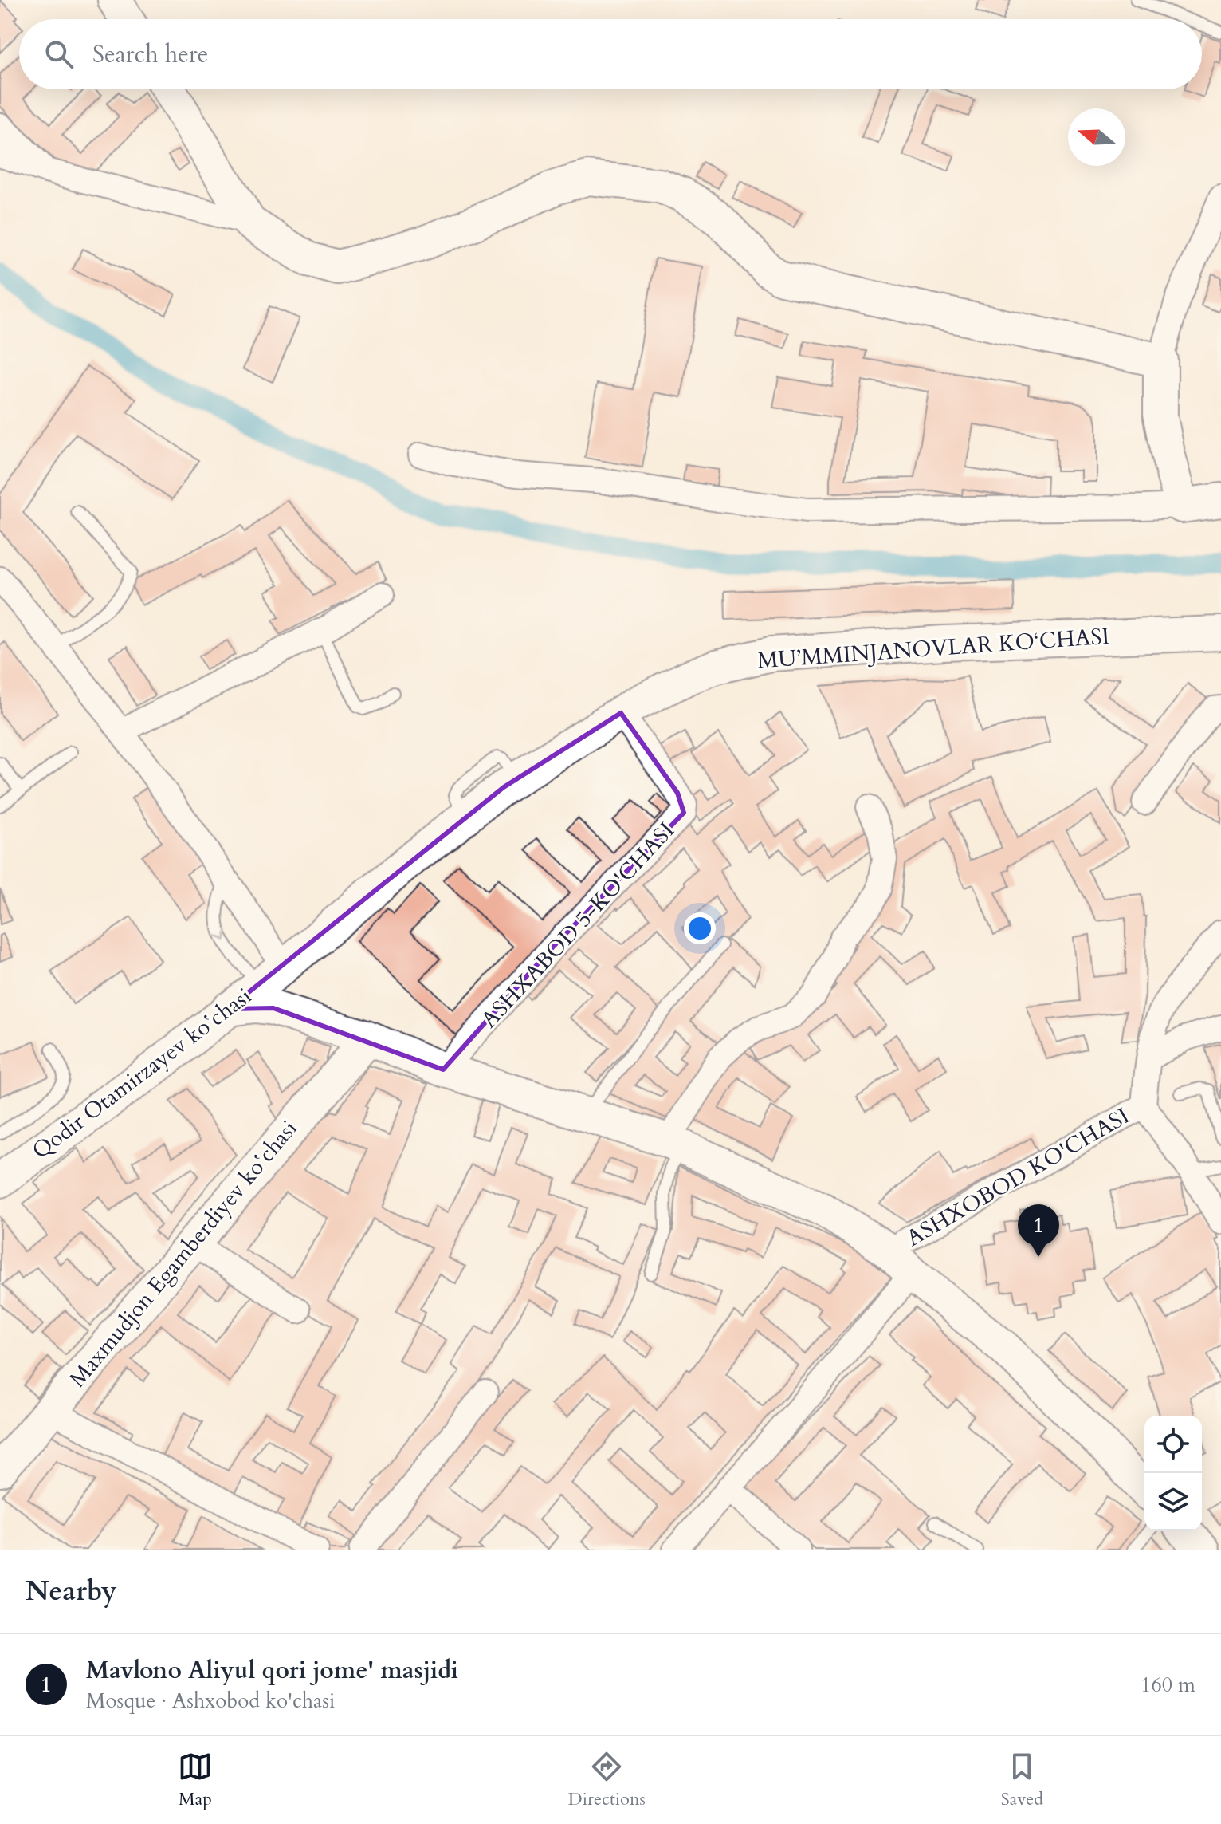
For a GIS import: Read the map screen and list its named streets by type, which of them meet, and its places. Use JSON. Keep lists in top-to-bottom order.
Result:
{
  "streets": {
    "main road": ["MU’MMINJANOVLAR KO‘CHASI", "Qodir Otamirzayev koʻchasi", "Maxmudjon Egamberdiyev koʻchasi"],
    "street": ["ASHXABOD 5-KO'CHASI", "ASHXOBOD KO'CHASI"]
  },
  "crossings": [
    ["MU’MMINJANOVLAR KO‘CHASI", "ASHXABOD 5-KO'CHASI"],
    ["MU’MMINJANOVLAR KO‘CHASI", "Qodir Otamirzayev koʻchasi"]
  ],
  "north": "left",
  "page": {
    "search": "Search here",
    "pins": "1",
    "heading": "Nearby",
    "list": [
      {
        "mark": "1",
        "name": "Mavlono Aliyul qori jome' masjidi",
        "note": "Mosque · Ashxobod ko'chasi",
        "value": "160 m"
      }
    ],
    "nav": ["Map", "Directions", "Saved"]
  }
}
